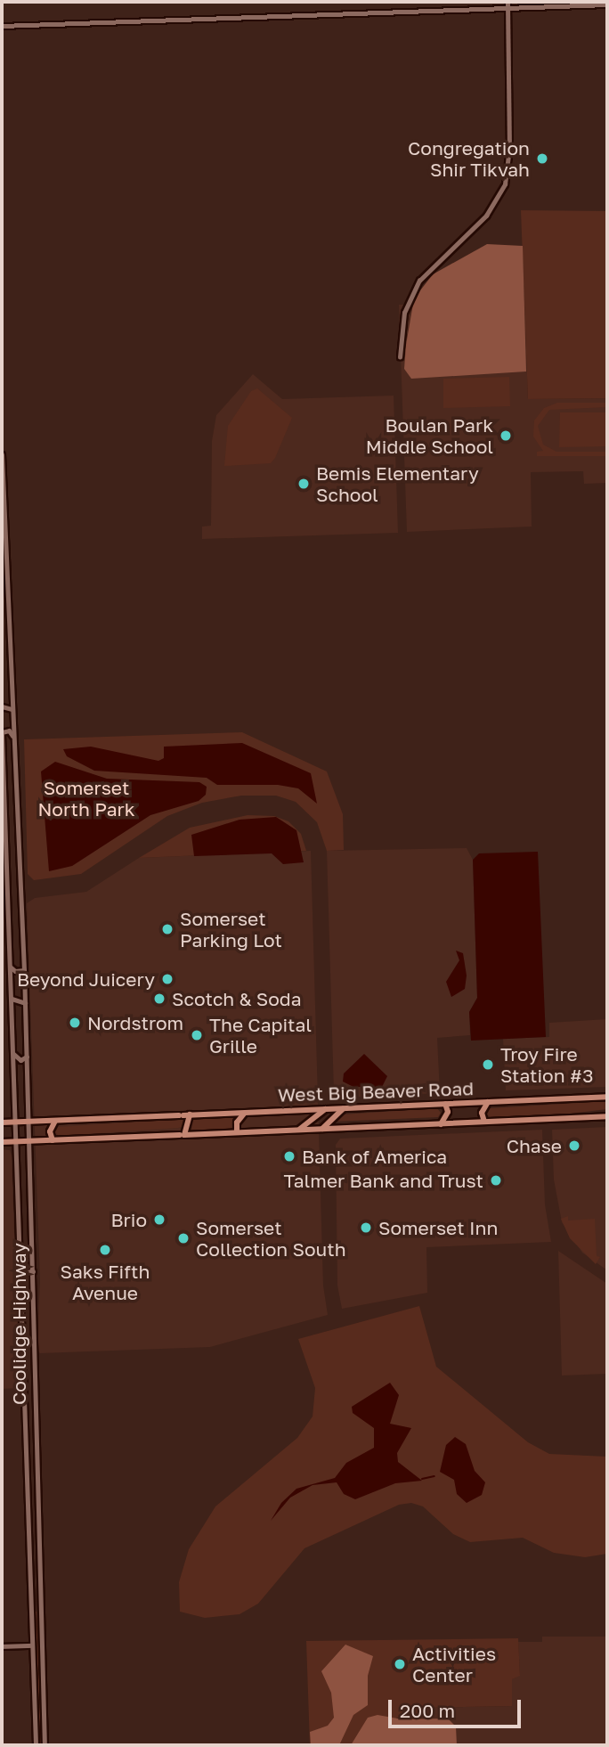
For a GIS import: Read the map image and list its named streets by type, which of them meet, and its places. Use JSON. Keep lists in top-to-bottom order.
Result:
{
  "streets": {
    "main road": ["West Big Beaver Road", "Coolidge Highway"]
  },
  "crossings": [
    ["West Big Beaver Road", "Coolidge Highway"]
  ],
  "parks": ["Somerset North Park"],
  "places": [
    "Congregation Shir Tikvah",
    "Boulan Park Middle School",
    "Bemis Elementary School",
    "Somerset Parking Lot",
    "Beyond Juicery",
    "Scotch & Soda",
    "Nordstrom",
    "The Capital Grille",
    "Troy Fire Station #3",
    "Chase",
    "Bank of America",
    "Talmer Bank and Trust",
    "Brio",
    "Somerset Inn",
    "Somerset Collection South",
    "Saks Fifth Avenue",
    "Activities Center"
  ],
  "scale_bar": "200 m"
}
